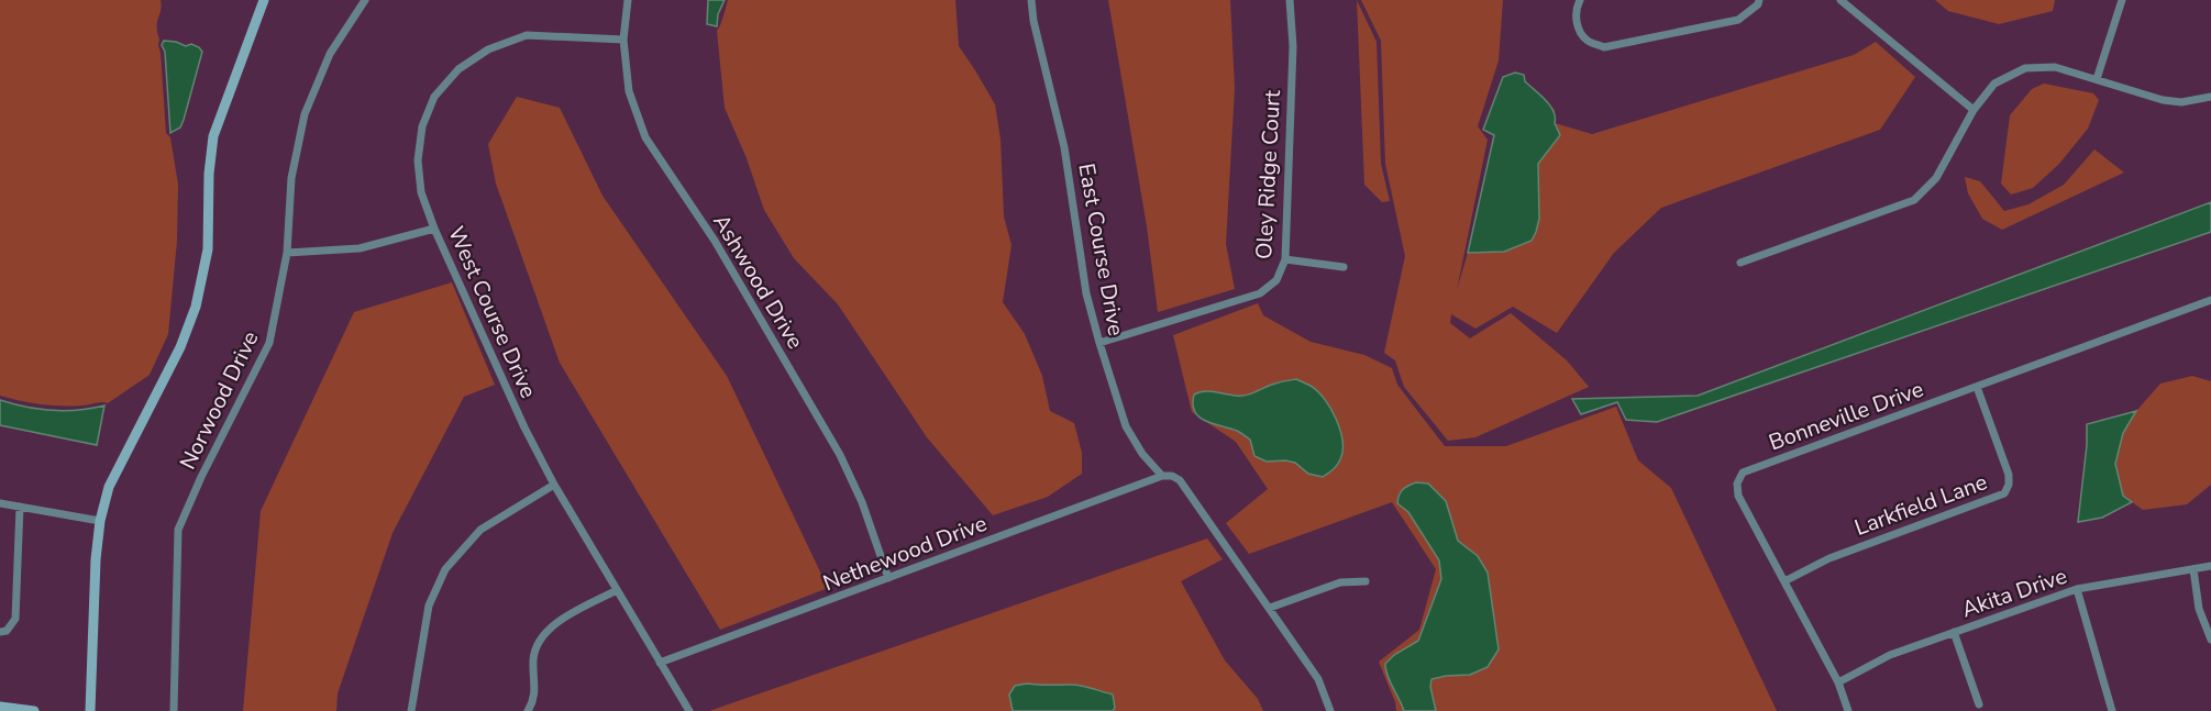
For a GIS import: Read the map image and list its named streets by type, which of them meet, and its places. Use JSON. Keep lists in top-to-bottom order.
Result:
{
  "streets": {
    "street": [
      "Oley Ridge Court",
      "East Course Drive",
      "Ashwood Drive",
      "West Course Drive",
      "Norwood Drive",
      "Bonneville Drive",
      "Larkfield Lane",
      "Nethewood Drive",
      "Akita Drive"
    ]
  },
  "crossings": [
    ["Oley Ridge Court", "East Course Drive"],
    ["East Course Drive", "Nethewood Drive"],
    ["Ashwood Drive", "West Course Drive"],
    ["Ashwood Drive", "Nethewood Drive"],
    ["West Course Drive", "Nethewood Drive"],
    ["Bonneville Drive", "Larkfield Lane"],
    ["Bonneville Drive", "Akita Drive"]
  ]
}
